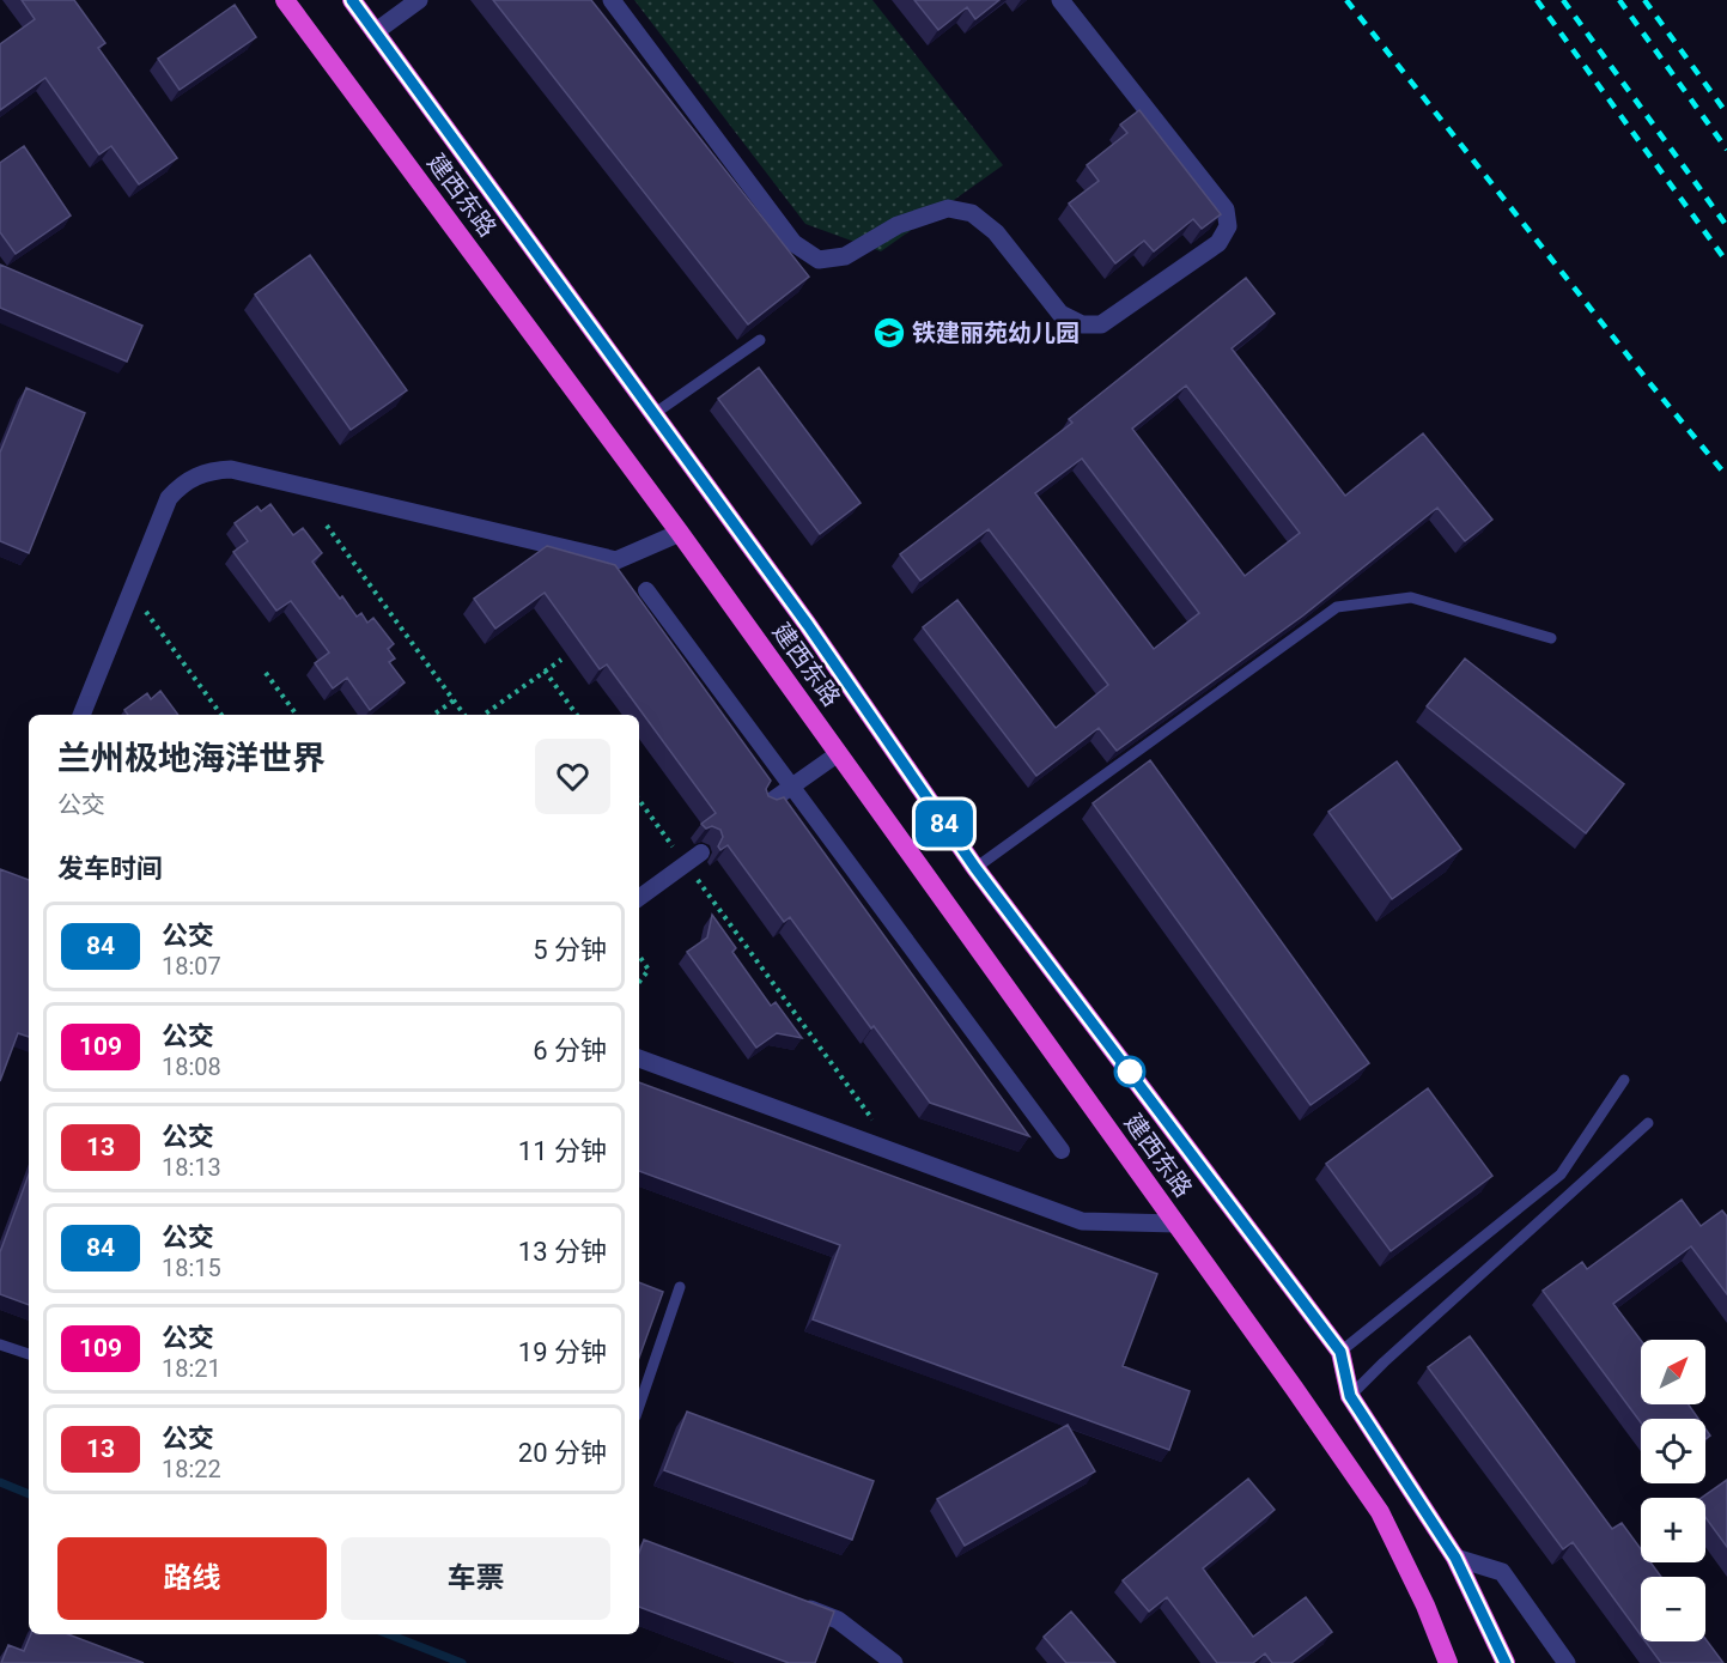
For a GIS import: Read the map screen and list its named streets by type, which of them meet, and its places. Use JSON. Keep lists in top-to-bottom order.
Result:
{
  "streets": {
    "highway": ["建西东路"]
  },
  "places": {
    "school or university": ["铁建丽苑幼儿园"]
  },
  "lines": ["bus line 84"],
  "north": "top right",
  "page": {
    "on_map": "84",
    "heading": [
      ["兰州极地海洋世界", "公交"],
      "发车时间"
    ],
    "list": [
      {
        "mark": "84",
        "name": "公交",
        "note": "18:07",
        "value": "5 分钟"
      },
      {
        "mark": "109",
        "name": "公交",
        "note": "18:08",
        "value": "6 分钟"
      },
      {
        "mark": "13",
        "name": "公交",
        "note": "18:13",
        "value": "11 分钟"
      },
      {
        "mark": "84",
        "name": "公交",
        "note": "18:15",
        "value": "13 分钟"
      },
      {
        "mark": "109",
        "name": "公交",
        "note": "18:21",
        "value": "19 分钟"
      },
      {
        "mark": "13",
        "name": "公交",
        "note": "18:22",
        "value": "20 分钟"
      }
    ],
    "map_buttons": ["+", "−"],
    "buttons": ["路线", "车票"]
  }
}
